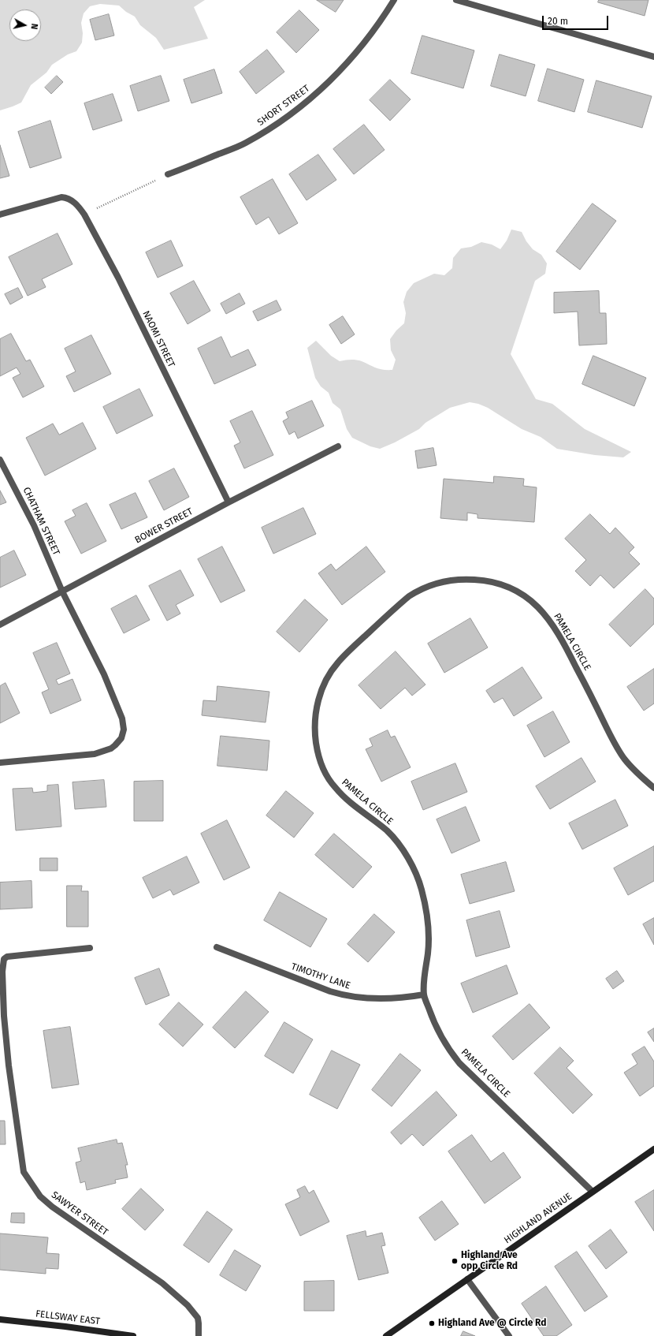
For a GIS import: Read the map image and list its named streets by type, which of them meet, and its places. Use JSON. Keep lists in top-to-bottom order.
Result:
{
  "streets": {
    "main road": ["HIGHLAND AVENUE", "FELLSWAY EAST"],
    "street": [
      "SHORT STREET",
      "NAOMI STREET",
      "CHATHAM STREET",
      "BOWER STREET",
      "PAMELA CIRCLE",
      "TIMOTHY LANE",
      "SAWYER STREET"
    ]
  },
  "crossings": [
    ["NAOMI STREET", "BOWER STREET"],
    ["CHATHAM STREET", "BOWER STREET"],
    ["PAMELA CIRCLE", "TIMOTHY LANE"],
    ["PAMELA CIRCLE", "HIGHLAND AVENUE"]
  ],
  "places": ["Highland Ave opp Circle Rd", "Highland Ave @ Circle Rd"],
  "scale_bar": "20 m",
  "north": "right"
}
